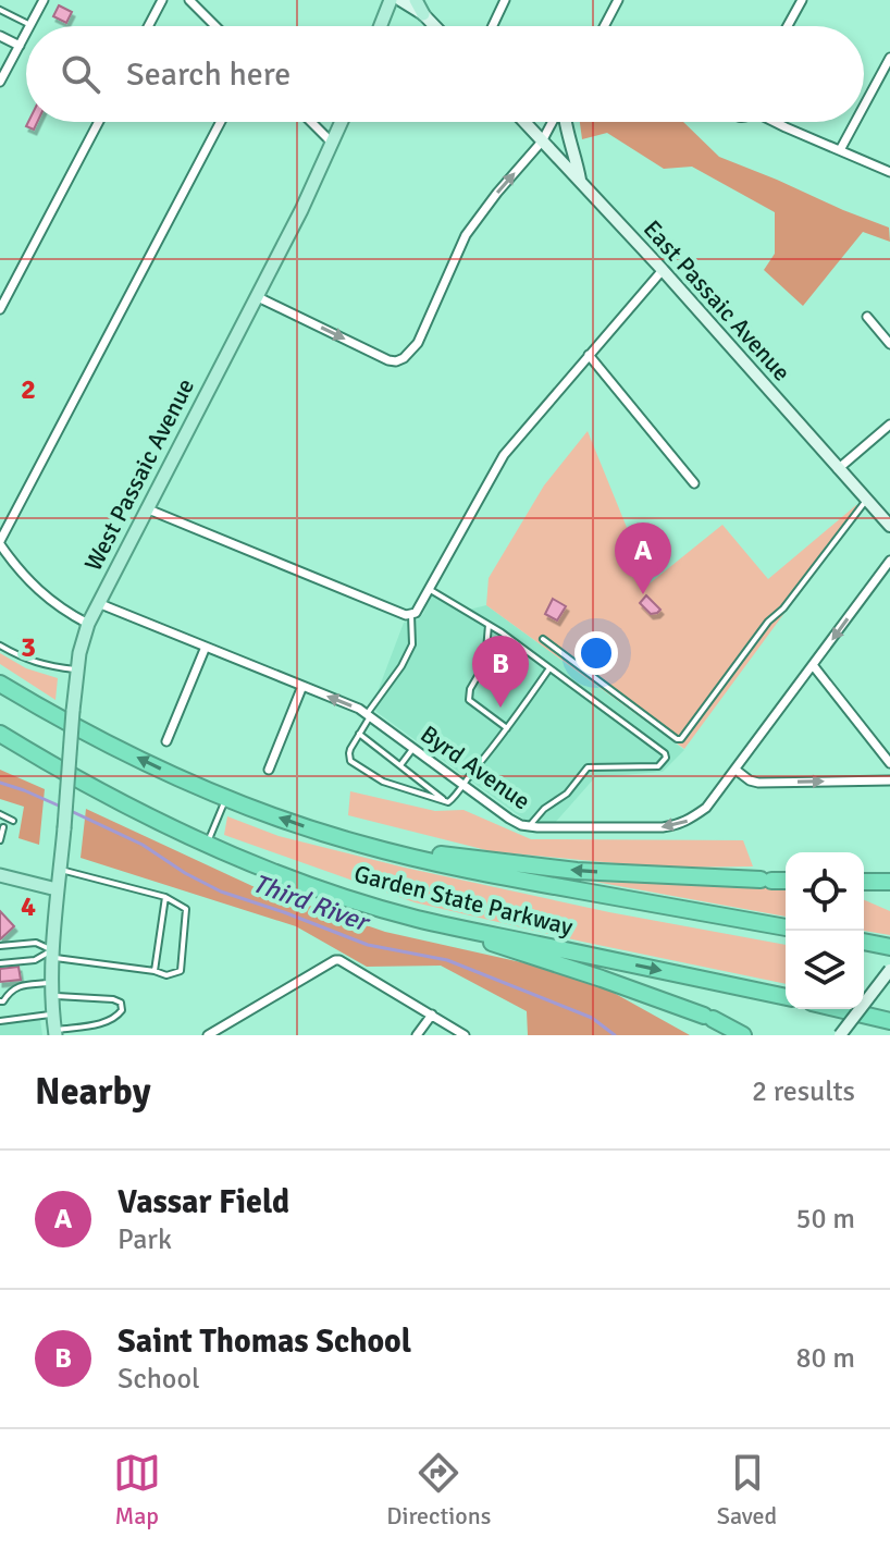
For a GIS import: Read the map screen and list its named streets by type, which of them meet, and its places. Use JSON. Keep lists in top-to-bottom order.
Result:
{
  "streets": {
    "highway": ["Garden State Parkway"],
    "main road": ["East Passaic Avenue", "West Passaic Avenue"],
    "street": ["Byrd Avenue"]
  },
  "crossings": [
    ["West Passaic Avenue", "Byrd Avenue"]
  ],
  "one_way": ["Byrd Avenue"],
  "water": ["Third River"],
  "page": {
    "search": "Search here",
    "pins": ["A", "B"],
    "heading": ["Nearby", "2 results"],
    "list": [
      {
        "mark": "A",
        "name": "Vassar Field",
        "note": "Park",
        "value": "50 m"
      },
      {
        "mark": "B",
        "name": "Saint Thomas School",
        "note": "School",
        "value": "80 m"
      }
    ],
    "nav": ["Map", "Directions", "Saved"]
  },
  "grid": {
    "rows": ["2", "3", "4"]
  }
}
